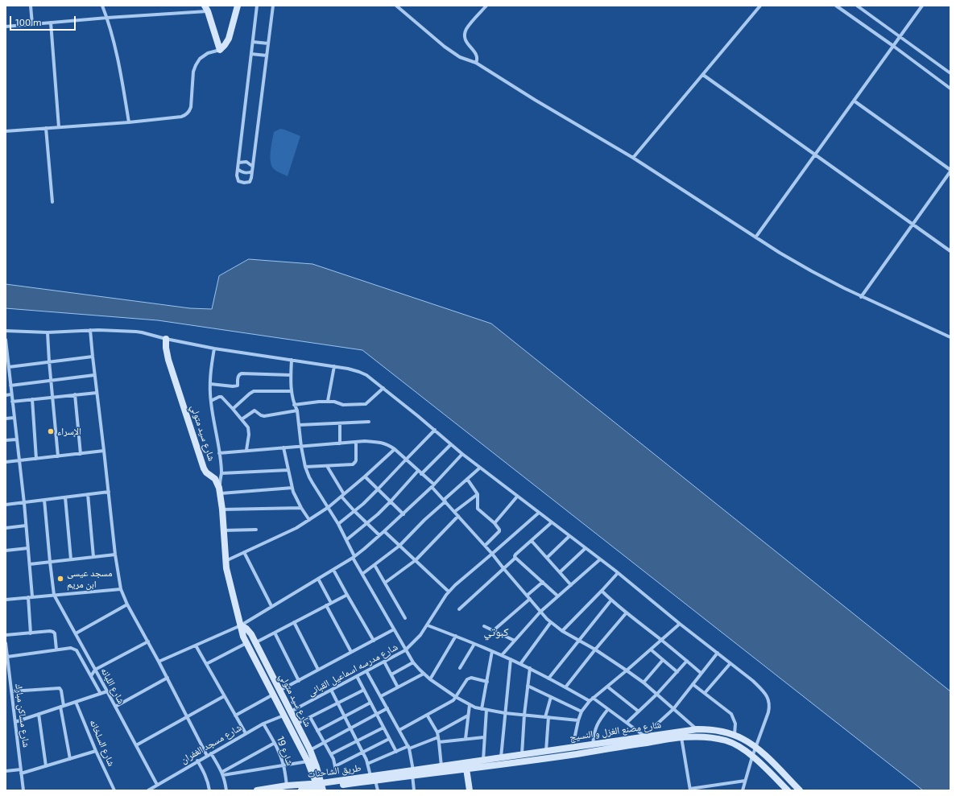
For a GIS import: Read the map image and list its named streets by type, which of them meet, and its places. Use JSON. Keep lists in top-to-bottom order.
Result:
{
  "streets": {
    "main road": ["شارع سيد متولي", "شارع مصنع الغزل و النسيج", "طريق الشاحنات"],
    "street": [
      "شارع مدرسه اسماعيل القبانى",
      "شارع اللبانه",
      "شارع مساكن مبارك",
      "شارع السلخانه",
      "شارع مسجد الغفران",
      "شارع 19"
    ]
  },
  "crossings": [
    ["شارع سيد متولي", "شارع مدرسه اسماعيل القبانى"],
    ["شارع سيد متولي", "شارع مسجد الغفران"],
    ["شارع سيد متولي", "طريق الشاحنات"],
    ["شارع اللبانه", "شارع مسجد الغفران"],
    ["شارع مصنع الغزل و النسيج", "طريق الشاحنات"],
    ["شارع مسجد الغفران", "شارع 19"],
    ["شارع 19", "طريق الشاحنات"]
  ],
  "districts": ["كبوتي"],
  "places": ["الإسراء", "مسجد عيسى ابن مريم"],
  "scale_bar": "100 m"
}
